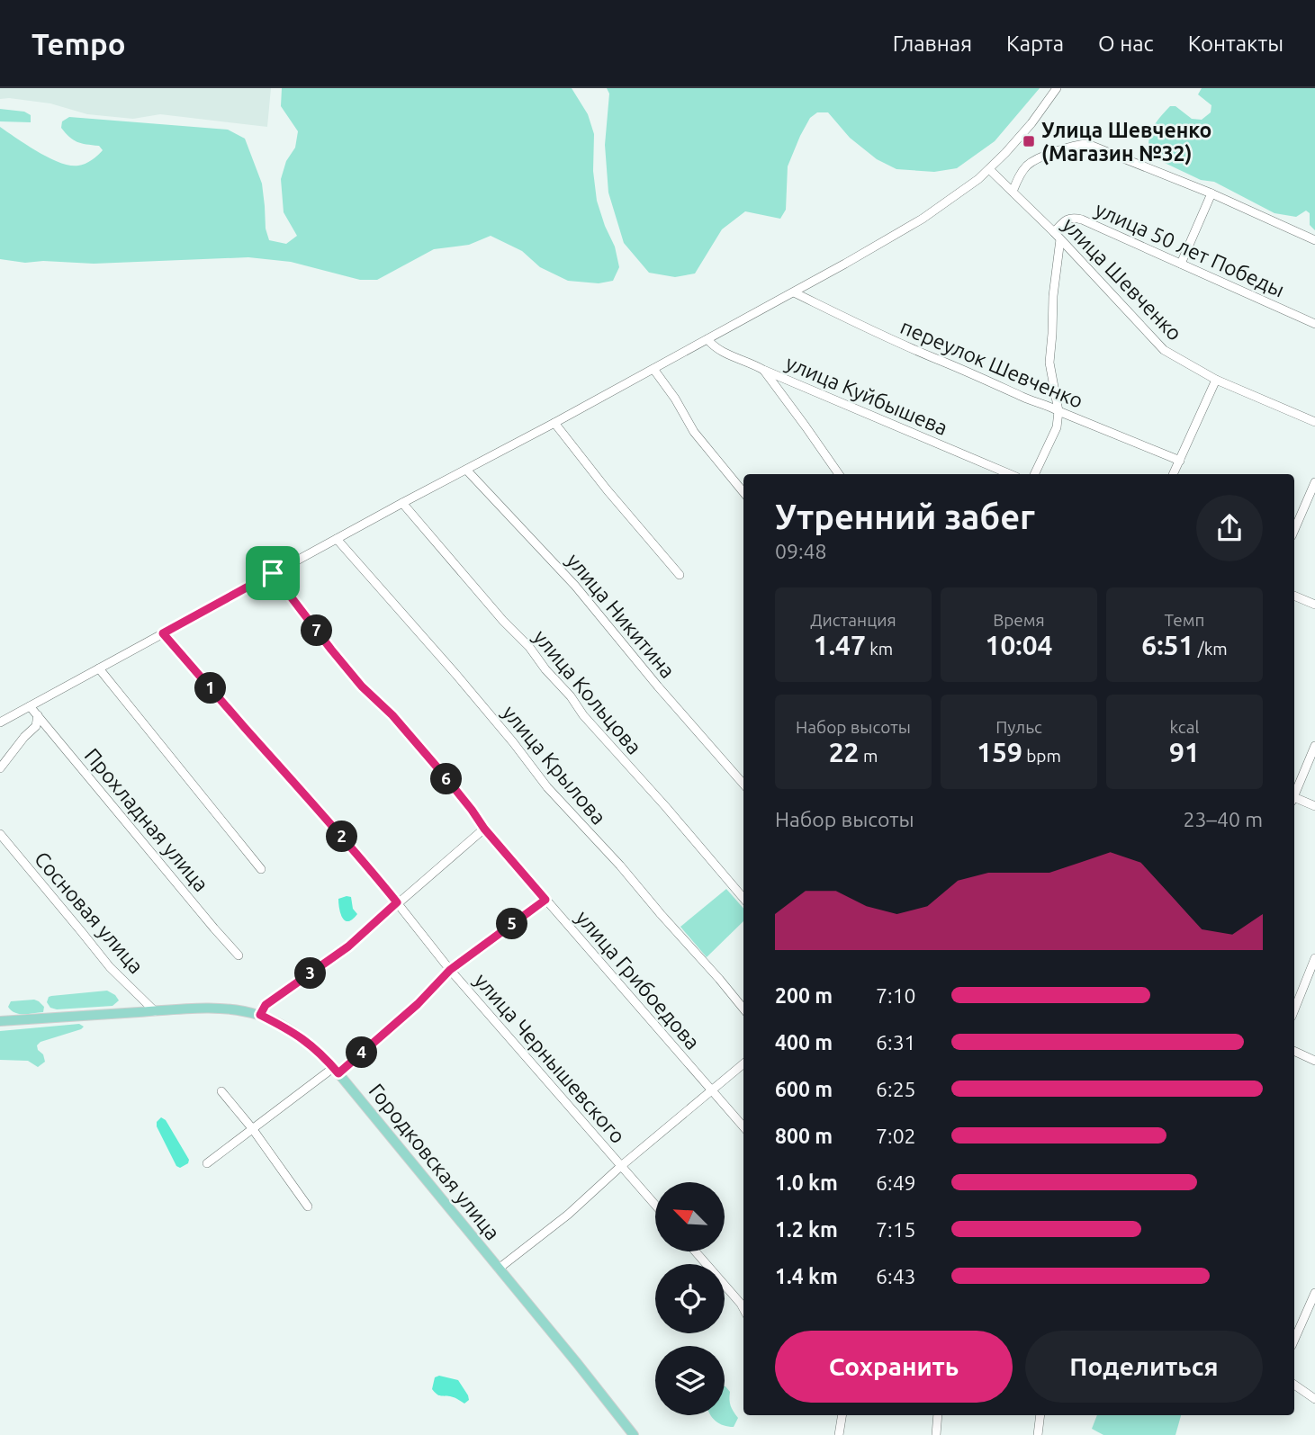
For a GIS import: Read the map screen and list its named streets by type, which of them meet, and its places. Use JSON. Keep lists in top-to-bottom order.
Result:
{
  "streets": {
    "main road": ["Городковская улица"],
    "street": [
      "улица 50 лет Победы",
      "улица Шевченко",
      "переулок Шевченко",
      "улица Куйбышева",
      "улица Никитина",
      "улица Кольцова",
      "улица Крылова",
      "Прохладная улица",
      "Сосновая улица",
      "улица Грибоедова",
      "улица Чернышевского"
    ]
  },
  "crossings": [
    ["улица 50 лет Победы", "улица Шевченко"],
    ["Сосновая улица", "Городковская улица"]
  ],
  "places": {
    "transit": ["Улица Шевченко (Магазин №32)"]
  },
  "north": "top left",
  "page": {
    "header": "Tempo",
    "nav": [
      "Главная",
      "Карта",
      "О нас",
      "Контакты"
    ],
    "heading": ["Утренний забег", "09:48"],
    "stats": [
      ["Дистанция", "1.47 km"],
      ["Время", "10:04"],
      ["Темп", "6:51 /km"],
      ["Набор высоты", "22 m"],
      ["Пульс", "159 bpm"],
      ["kcal", "91"]
    ],
    "pins": [
      "7",
      "1",
      "6",
      "2",
      "5",
      "3",
      "4"
    ],
    "chart": ["Набор высоты", "23–40 m"],
    "list": [
      {
        "name": "200 m",
        "note": "7:10"
      },
      {
        "name": "400 m",
        "note": "6:31"
      },
      {
        "name": "600 m",
        "note": "6:25"
      },
      {
        "name": "800 m",
        "note": "7:02"
      },
      {
        "name": "1.0 km",
        "note": "6:49"
      },
      {
        "name": "1.2 km",
        "note": "7:15"
      },
      {
        "name": "1.4 km",
        "note": "6:43"
      }
    ],
    "buttons": ["Сохранить", "Поделиться"]
  }
}
